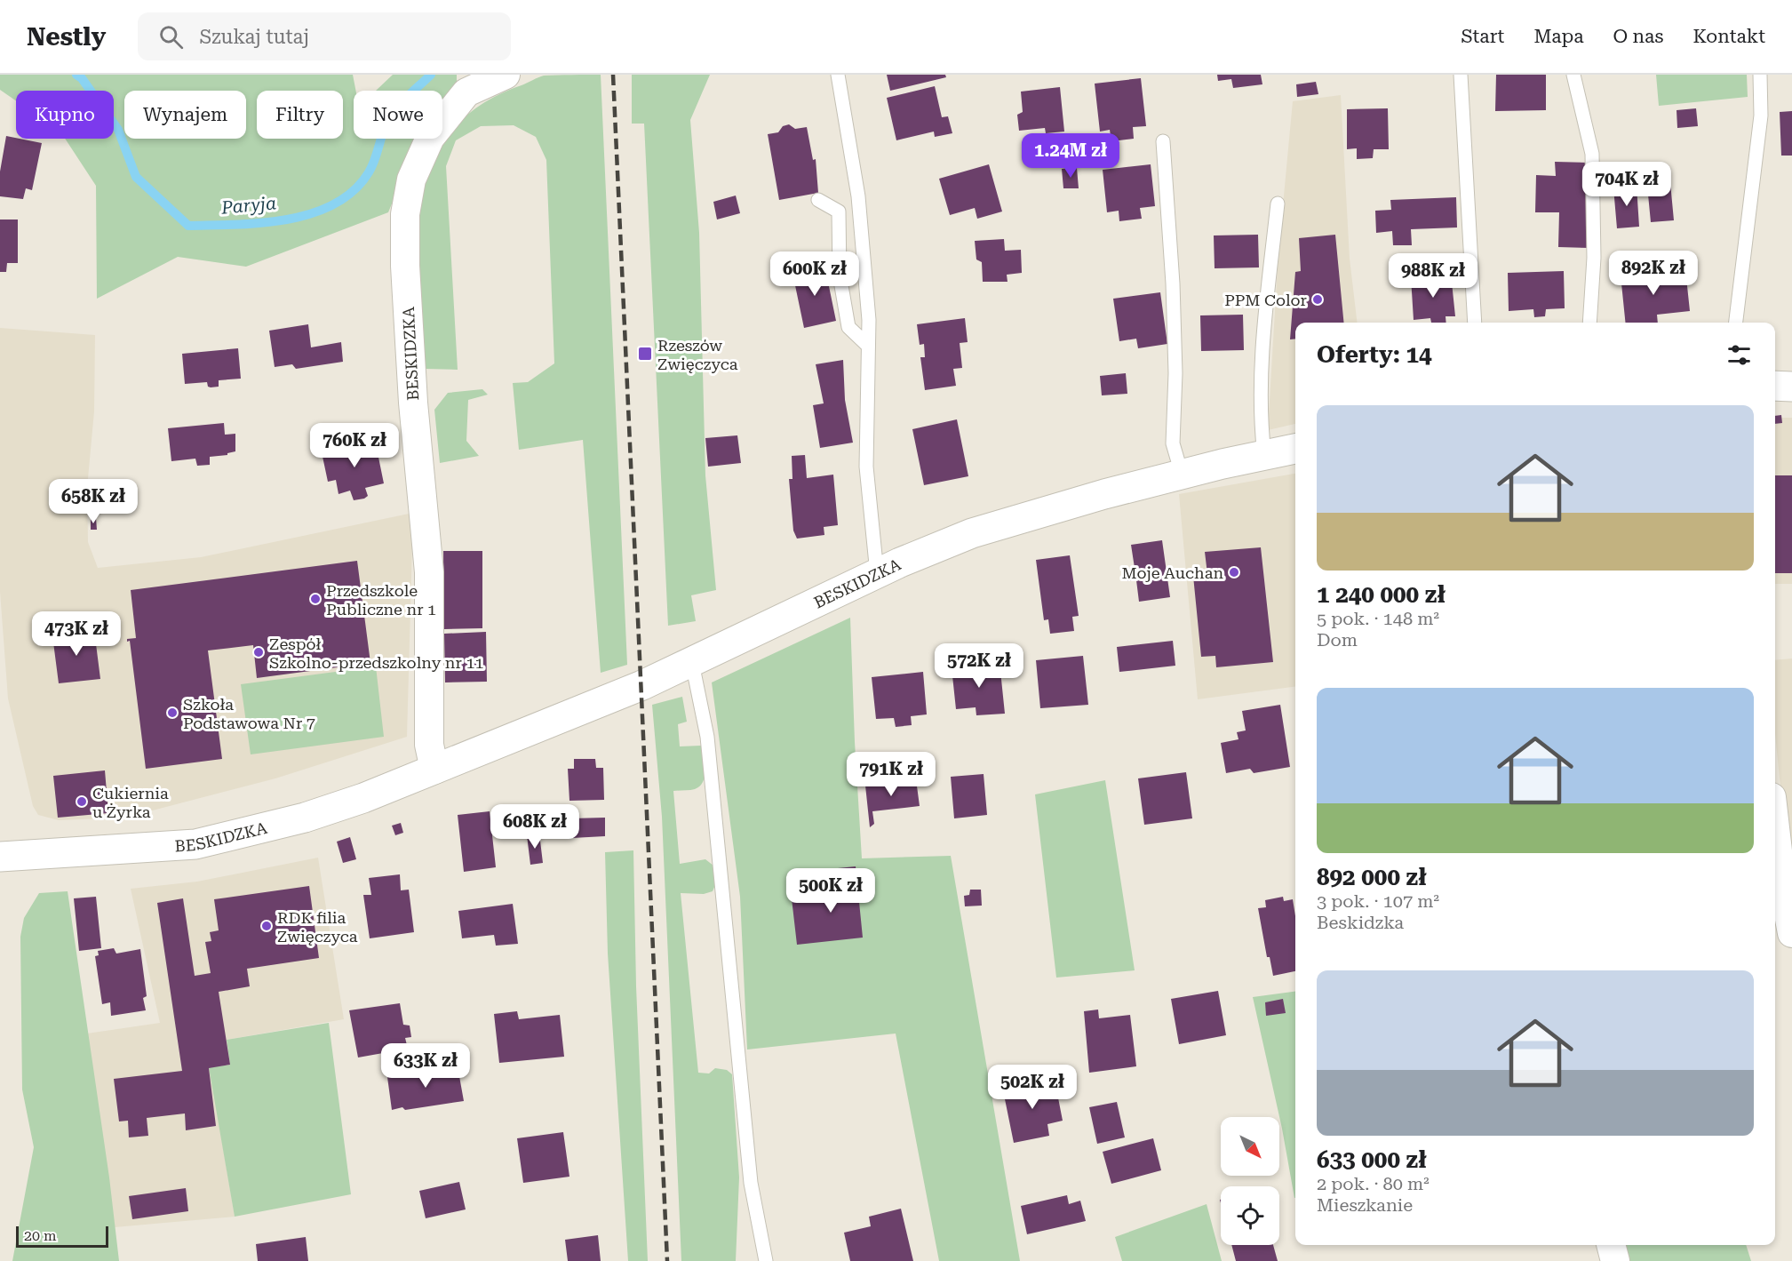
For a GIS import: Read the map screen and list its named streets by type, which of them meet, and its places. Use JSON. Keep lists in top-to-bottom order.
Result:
{
  "streets": {
    "street": ["BESKIDZKA"]
  },
  "water": ["Paryja"],
  "places": {
    "other": [
      "PPM Color",
      "Moje Auchan",
      "Przedszkole Publiczne nr 1",
      "Zespół Szkolno-przedszkolny nr 11",
      "Szkoła Podstawowa Nr 7",
      "Cukiernia u Żyrka",
      "RDK filia Zwięczyca"
    ],
    "transit": ["Rzeszów Zwięczyca"]
  },
  "scale_bar": "20 m",
  "north": "bottom right",
  "page": {
    "header": "Nestly",
    "search": "Szukaj tutaj",
    "nav": [
      "Start",
      "Mapa",
      "O nas",
      "Kontakt"
    ],
    "chip": [
      "Kupno",
      "Wynajem",
      "Filtry",
      "Nowe"
    ],
    "price": [
      "1.24M zł",
      "704K zł",
      "892K zł",
      "600K zł",
      "988K zł",
      "760K zł",
      "658K zł",
      "473K zł",
      "572K zł",
      "791K zł",
      "608K zł",
      "500K zł",
      "633K zł",
      "502K zł"
    ],
    "heading": "Oferty: 14",
    "list": [
      {
        "name": "1 240 000 zł",
        "note": "5 pok. · 148 m² · Dom"
      },
      {
        "name": "892 000 zł",
        "note": "3 pok. · 107 m² · Beskidzka"
      },
      {
        "name": "633 000 zł",
        "note": "2 pok. · 80 m² · Mieszkanie"
      }
    ],
    "scale": "20 m"
  }
}
